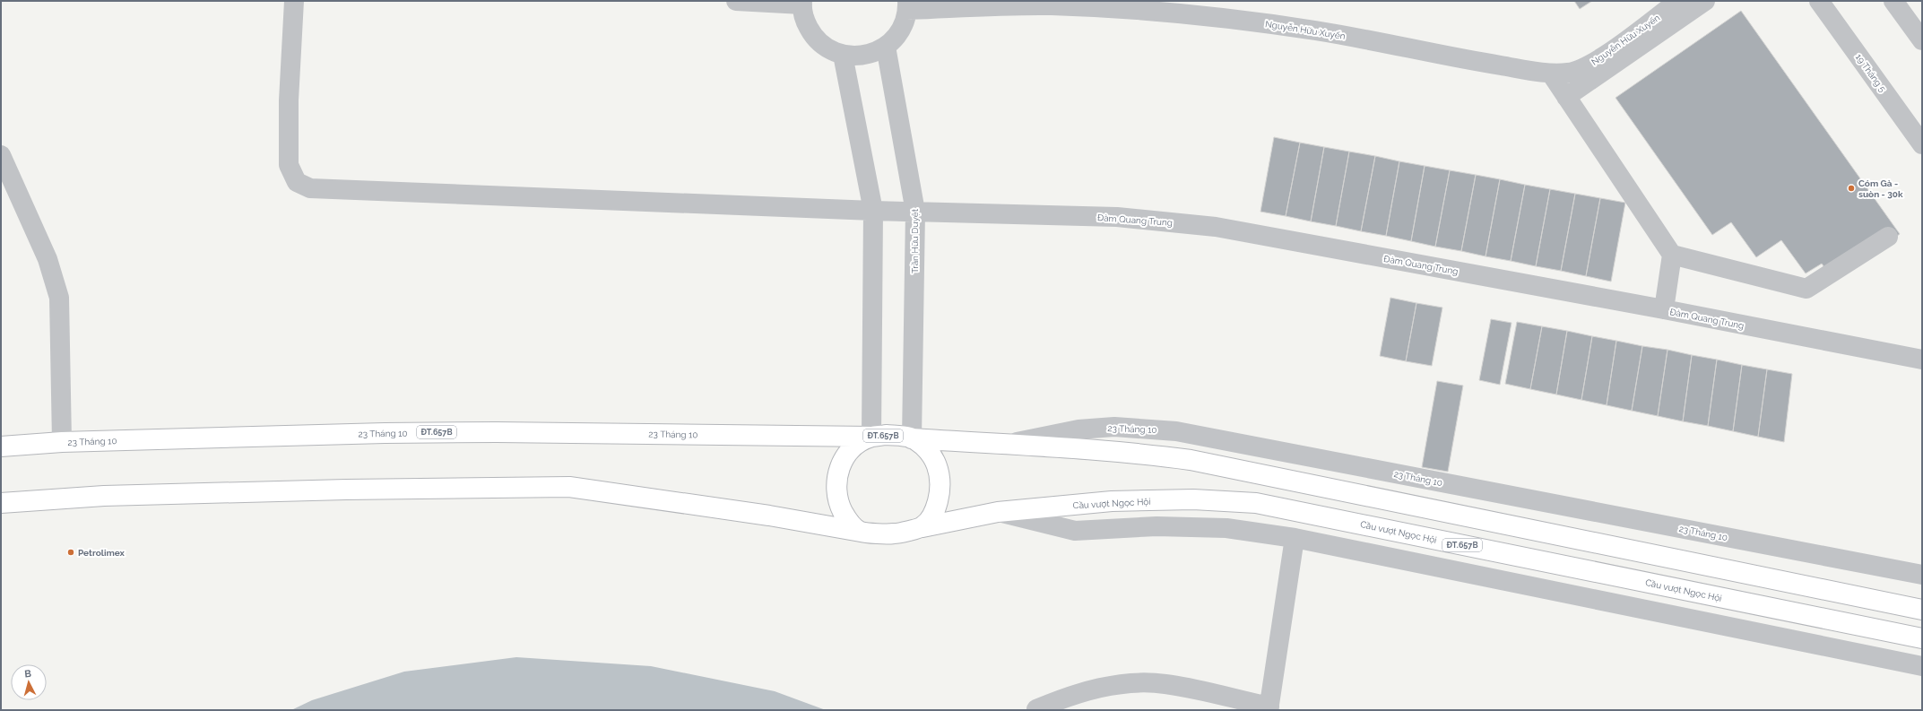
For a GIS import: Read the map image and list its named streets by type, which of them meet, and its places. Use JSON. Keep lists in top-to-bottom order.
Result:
{
  "streets": {
    "main road": ["23 Tháng 10", "ĐT.657B", "Cầu vượt Ngọc Hội"],
    "street": [
      "Nguyễn Hữu Xuyến",
      "19 Tháng 5",
      "Đàm Quang Trung",
      "Trần Hữu Duyệt"
    ]
  },
  "crossings": [
    ["Đàm Quang Trung", "Trần Hữu Duyệt"],
    ["Trần Hữu Duyệt", "23 Tháng 10"],
    ["Trần Hữu Duyệt", "ĐT.657B"],
    ["23 Tháng 10", "ĐT.657B"],
    ["ĐT.657B", "Cầu vượt Ngọc Hội"]
  ],
  "places": ["Cóm Gà - suòn - 30k", "Petrolimex"],
  "north": "top"
}
